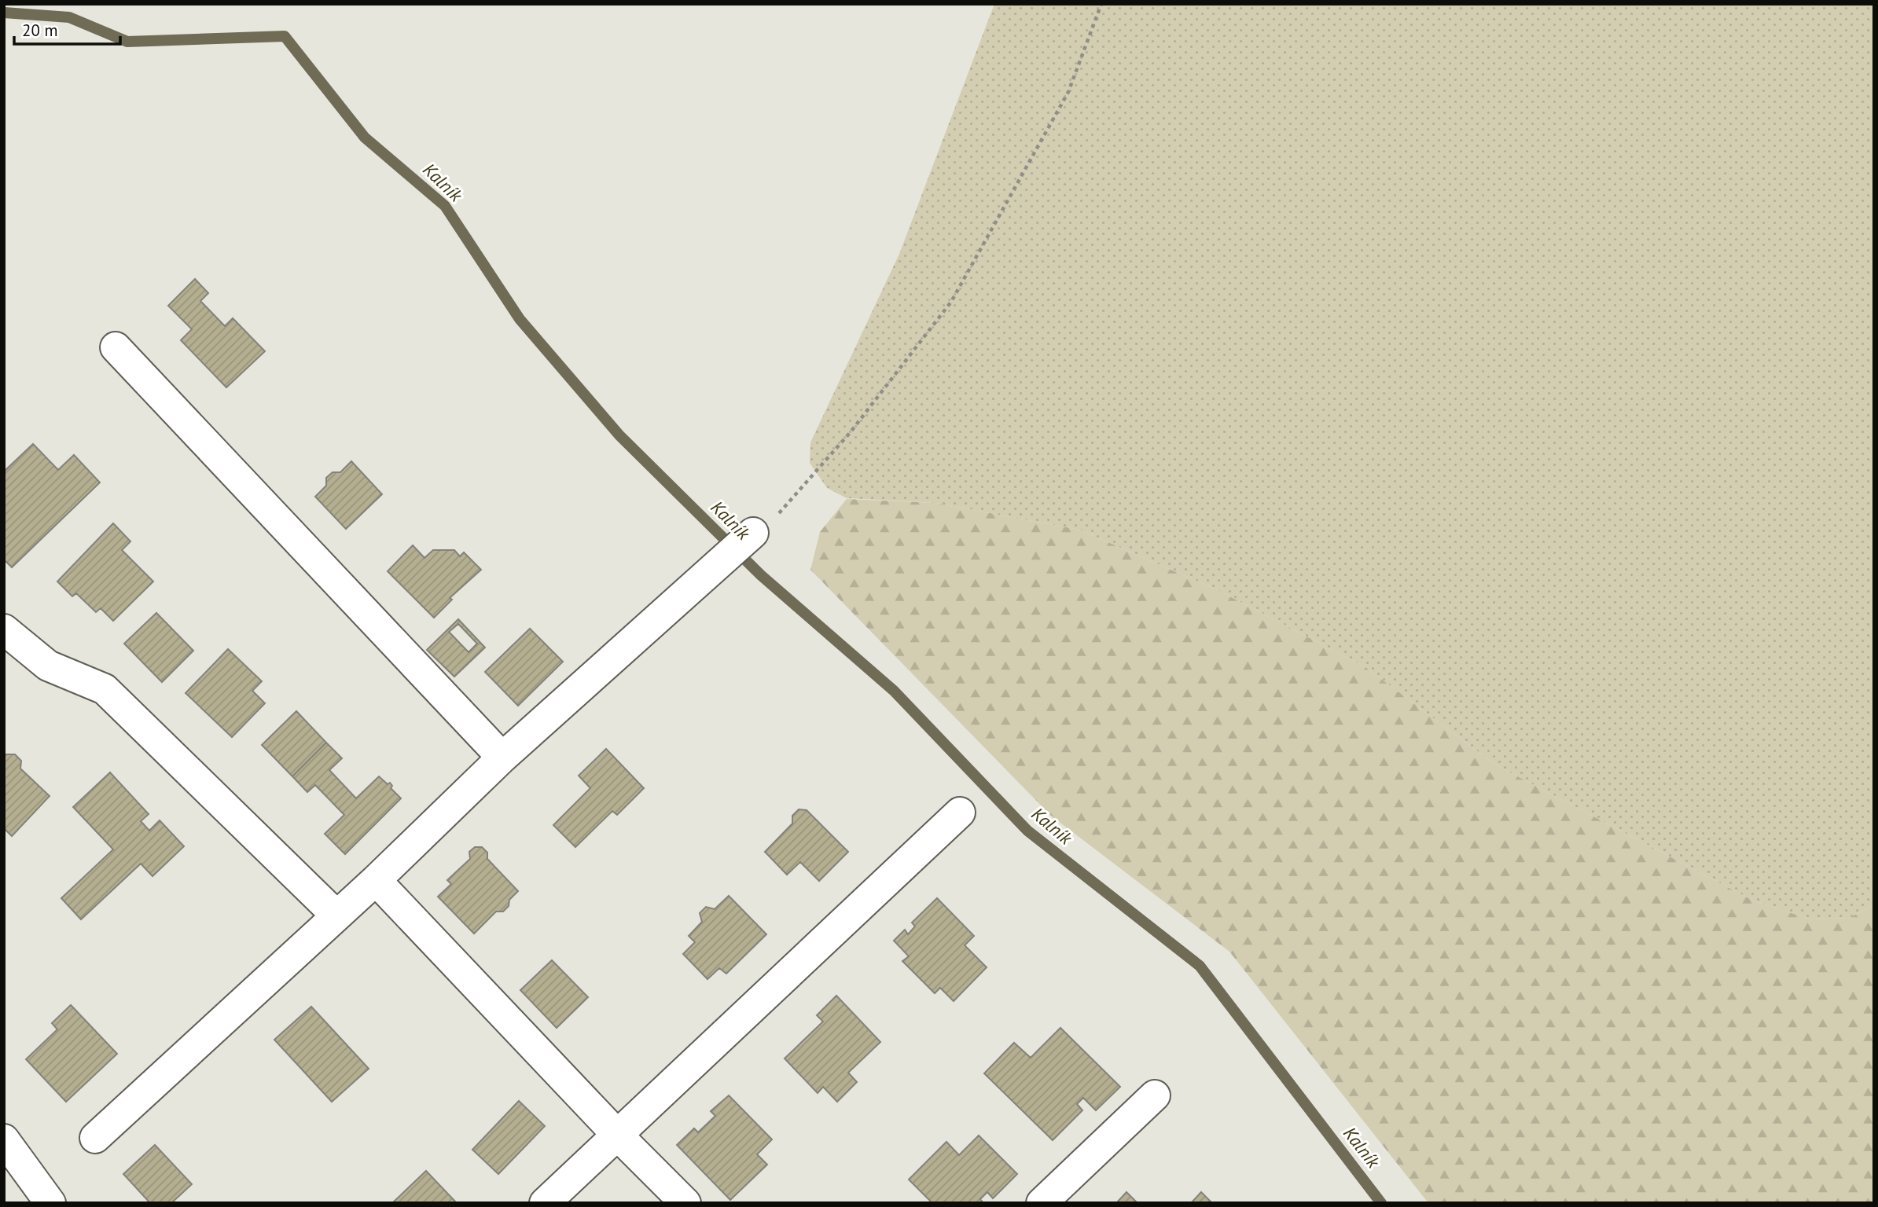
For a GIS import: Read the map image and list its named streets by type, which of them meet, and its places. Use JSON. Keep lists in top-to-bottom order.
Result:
{
  "water": ["Kalník"],
  "scale_bar": "20 m"
}
